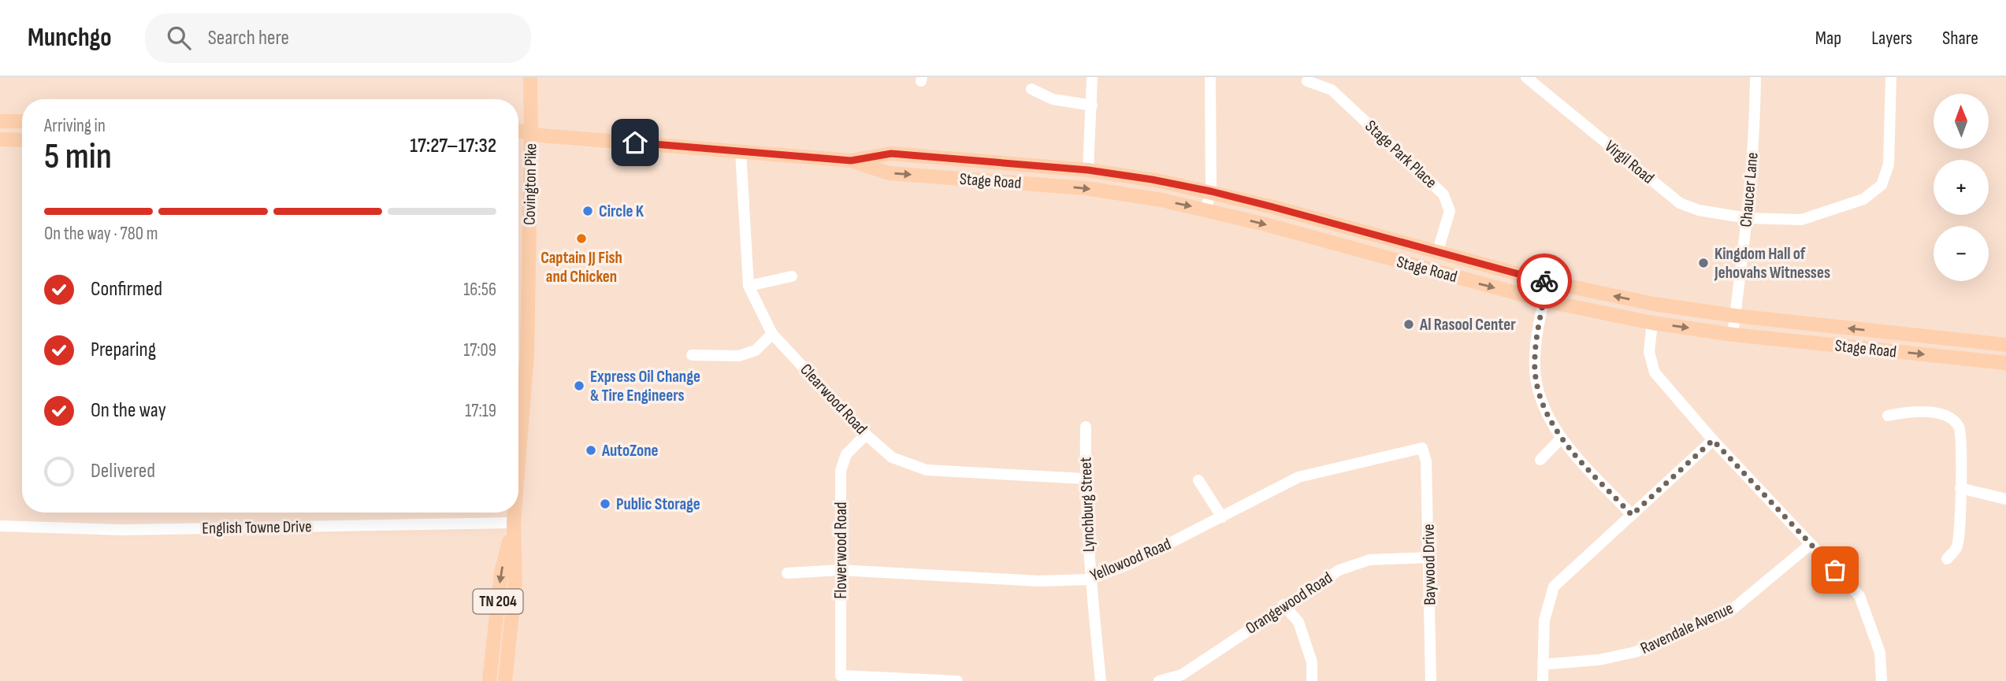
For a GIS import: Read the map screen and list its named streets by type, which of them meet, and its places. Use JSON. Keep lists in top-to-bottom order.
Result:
{
  "streets": {
    "main road": ["Stage Road", "Covington Pike", "TN 204"],
    "street": [
      "Stage Park Place",
      "Virgil Road",
      "Chaucer Lane",
      "Clearwood Road",
      "Lynchburg Street",
      "English Towne Drive",
      "Flowerwood Road",
      "Yellowood Road",
      "Baywood Drive",
      "Orangewood Road",
      "Ravendale Avenue"
    ]
  },
  "crossings": [
    ["Stage Park Place", "Stage Road"],
    ["Virgil Road", "Chaucer Lane"],
    ["Stage Road", "Covington Pike"],
    ["Stage Road", "Chaucer Lane"],
    ["Stage Road", "Clearwood Road"],
    ["Covington Pike", "English Towne Drive"],
    ["Clearwood Road", "Lynchburg Street"],
    ["Clearwood Road", "Flowerwood Road"],
    ["Lynchburg Street", "Yellowood Road"],
    ["Flowerwood Road", "Yellowood Road"],
    ["Yellowood Road", "Baywood Drive"],
    ["Baywood Drive", "Orangewood Road"]
  ],
  "places": [
    "Circle K",
    "Captain JJ Fish and Chicken",
    "Kingdom Hall of Jehovahs Witnesses",
    "Al Rasool Center",
    "Express Oil Change & Tire Engineers",
    "AutoZone",
    "Public Storage"
  ],
  "north": "top",
  "page": {
    "header": "Munchgo",
    "search": "Search here",
    "nav": ["Map", "Layers", "Share"],
    "map_buttons": ["+", "−"],
    "heading": ["5 min", "Arriving in", "17:27–17:32"],
    "bar": "On the way · 780 m",
    "list": [
      ["Confirmed", "16:56"],
      ["Preparing", "17:09"],
      ["On the way", "17:19"],
      "Delivered"
    ]
  }
}
